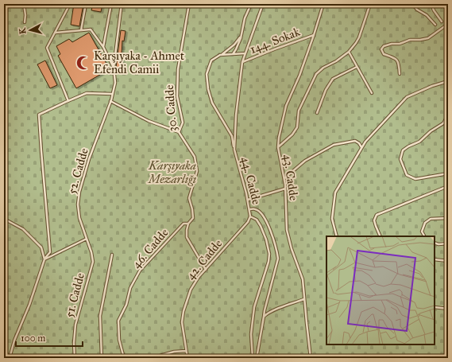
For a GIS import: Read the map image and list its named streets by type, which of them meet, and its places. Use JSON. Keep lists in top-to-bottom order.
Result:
{
  "streets": {
    "lane": [
      "144. Sokak",
      "30. Cadde",
      "52. Cadde",
      "43. Cadde",
      "44. Cadde",
      "46. Cadde",
      "42. Cadde",
      "51. Cadde"
    ]
  },
  "crossings": [
    ["144. Sokak", "43. Cadde"],
    ["144. Sokak", "44. Cadde"],
    ["30. Cadde", "46. Cadde"],
    ["52. Cadde", "51. Cadde"],
    ["44. Cadde", "42. Cadde"],
    ["46. Cadde", "42. Cadde"]
  ],
  "parks": ["Karşıyaka Mezarlığı"],
  "places": {
    "mosque": ["Karşıyaka - Ahmet Efendi Camii"]
  },
  "scale_bar": "100 m",
  "north": "left"
}
